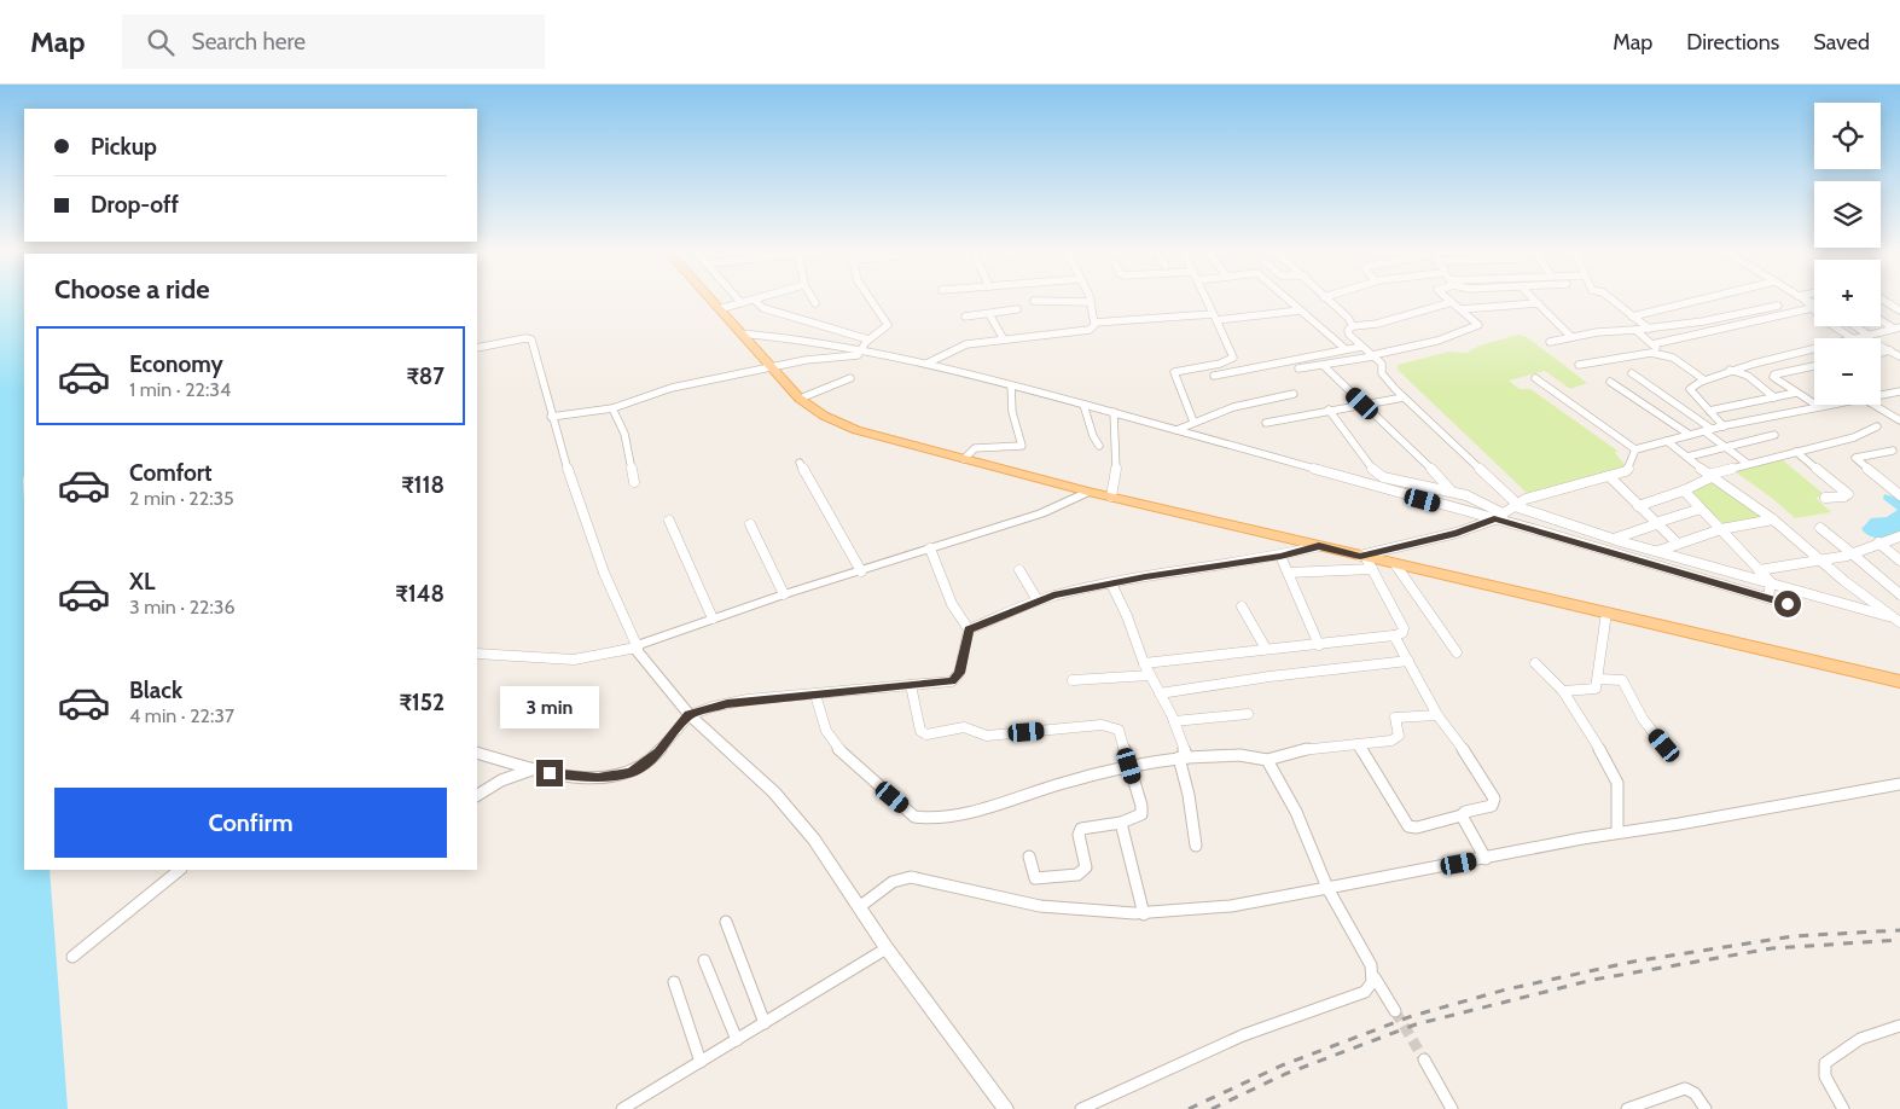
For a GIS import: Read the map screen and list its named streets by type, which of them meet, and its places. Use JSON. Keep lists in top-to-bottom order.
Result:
{
  "page": {
    "header": "Map",
    "search": "Search here",
    "nav": ["Map", "Directions", "Saved"],
    "map_buttons": ["+", "−"],
    "banner": ["Pickup", "Drop-off"],
    "heading": "Choose a ride",
    "list": [
      {
        "name": "Economy",
        "note": "1 min · 22:34",
        "value": "₹87"
      },
      {
        "name": "Comfort",
        "note": "2 min · 22:35",
        "value": "₹118"
      },
      {
        "name": "XL",
        "note": "3 min · 22:36",
        "value": "₹148"
      },
      {
        "name": "Black",
        "note": "4 min · 22:37",
        "value": "₹152"
      }
    ],
    "bubble": "3 min",
    "buttons": "Confirm"
  }
}
